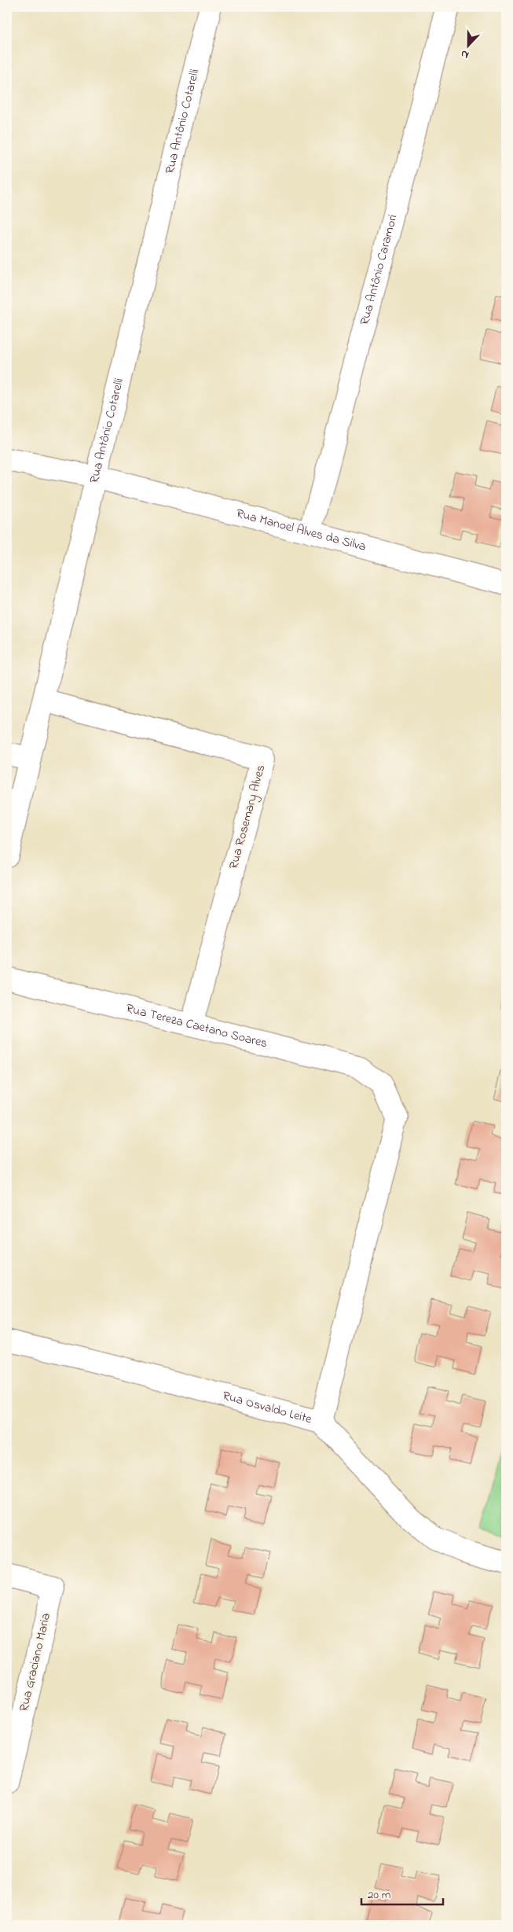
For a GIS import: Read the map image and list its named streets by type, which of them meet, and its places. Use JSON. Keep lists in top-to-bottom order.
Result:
{
  "streets": {
    "street": [
      "Rua Antônio Cotarelli",
      "Rua Antônio Caramori",
      "Rua Manoel Alves da Silva",
      "Rua Rosemary Alves",
      "Rua Tereza Caetano Soares",
      "Rua Osvaldo Leite",
      "Rua Graciano Maria"
    ]
  },
  "crossings": [
    ["Rua Antônio Cotarelli", "Rua Manoel Alves da Silva"],
    ["Rua Antônio Cotarelli", "Rua Rosemary Alves"],
    ["Rua Antônio Caramori", "Rua Manoel Alves da Silva"],
    ["Rua Rosemary Alves", "Rua Tereza Caetano Soares"],
    ["Rua Tereza Caetano Soares", "Rua Osvaldo Leite"]
  ],
  "scale_bar": "20 m",
  "north": "bottom"
}
